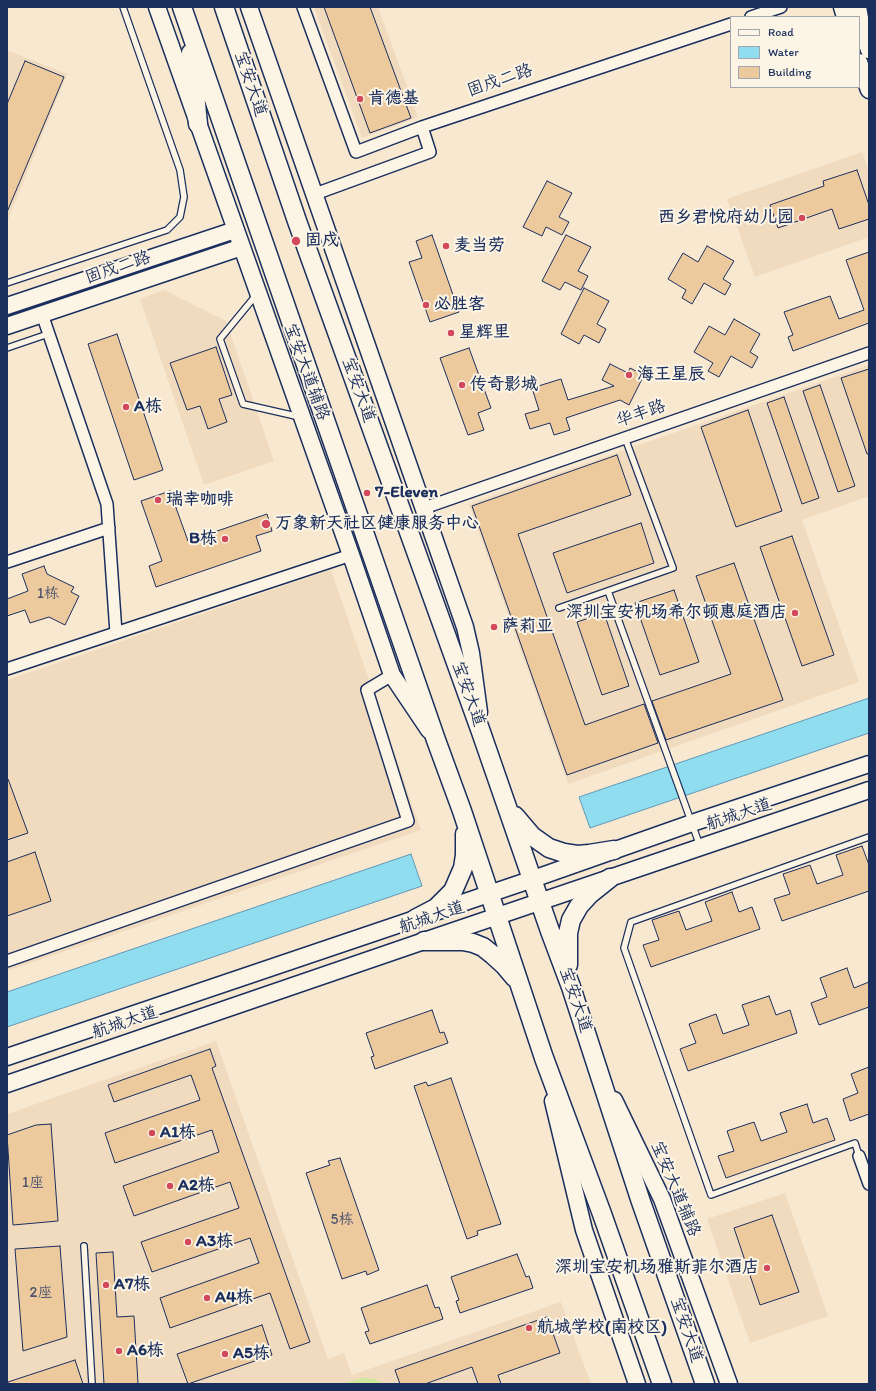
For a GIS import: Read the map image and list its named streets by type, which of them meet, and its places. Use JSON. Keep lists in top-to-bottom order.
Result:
{
  "streets": {
    "main road": [
      "固戍二路",
      "宝安大道",
      "宝安大道辅路",
      "航城大道"
    ],
    "street": ["华丰路"]
  },
  "crossings": [
    ["固戍二路", "宝安大道辅路"],
    ["宝安大道", "宝安大道辅路"],
    ["宝安大道", "航城大道"]
  ],
  "places": [
    "肯德基",
    "西乡君悦府幼儿园",
    "固戍",
    "麦当劳",
    "必胜客",
    "星辉里",
    "海王星辰",
    "传奇影城",
    "A栋",
    "7-Eleven",
    "瑞幸咖啡",
    "万象新天社区健康服务中心",
    "B栋",
    "深圳宝安机场希尔顿惠庭酒店",
    "萨莉亚",
    "A1栋",
    "A2栋",
    "A3栋",
    "深圳宝安机场雅斯菲尔酒店",
    "A7栋",
    "A4栋",
    "航城学校(南校区)",
    "A6栋",
    "A5栋"
  ],
  "house_numbers": [
    "1栋",
    "1座",
    "5栋",
    "2座"
  ],
  "legend": ["Road", "Water", "Building"]
}
